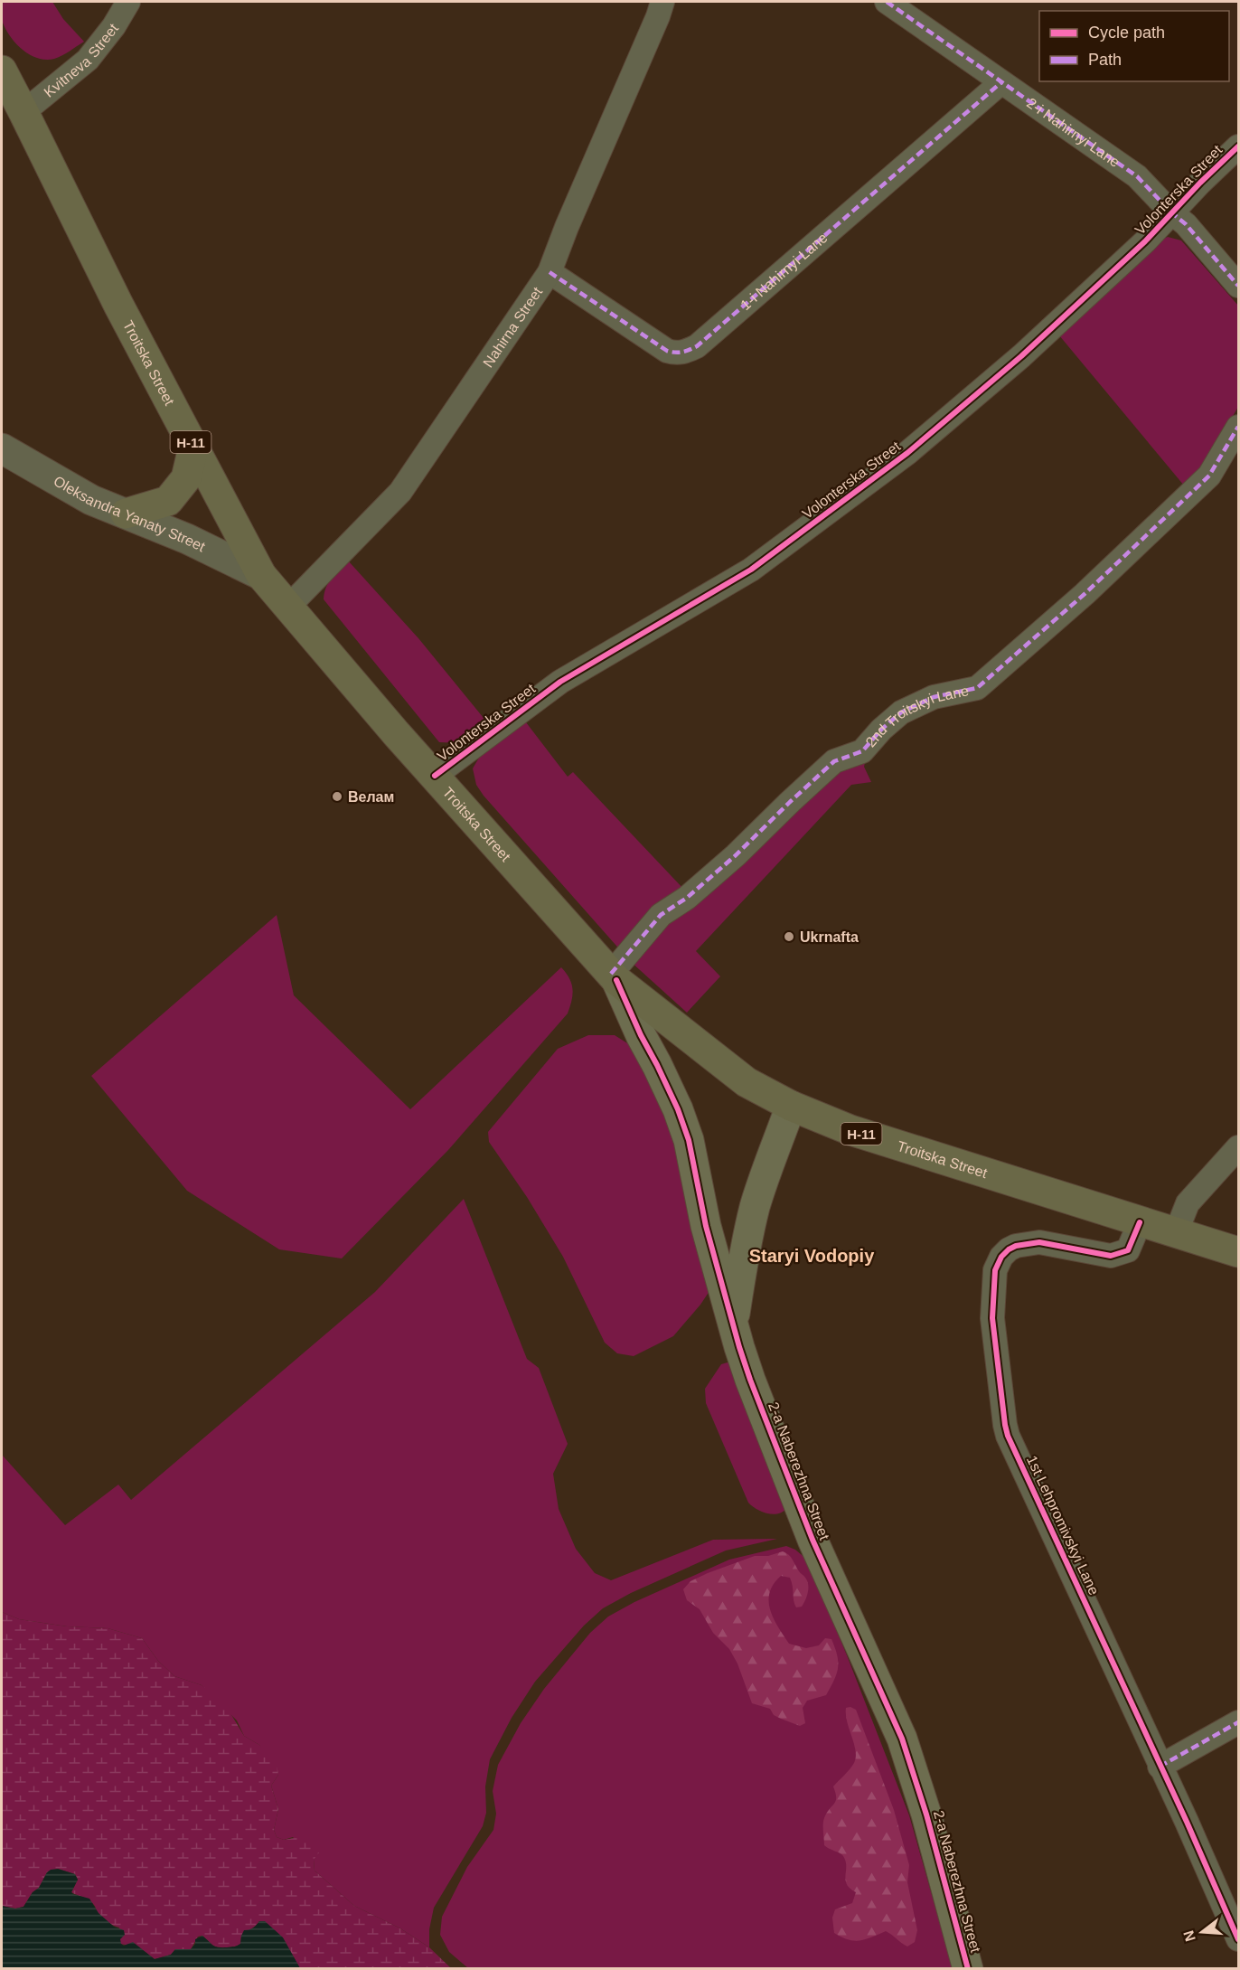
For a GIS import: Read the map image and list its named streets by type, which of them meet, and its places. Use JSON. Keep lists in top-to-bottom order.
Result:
{
  "streets": {
    "main road": ["Troitska Street", "Н-11", "2-a Naberezhna Street"],
    "street": [
      "Kvitneva Street",
      "2-i Nahirnyi Lane",
      "Volonterska Street",
      "1-i Nahirnyi Lane",
      "Nahirna Street",
      "Oleksandra Yanaty Street",
      "2nd Troitskyi Lane",
      "1st Lehpromivskyi Lane"
    ]
  },
  "crossings": [
    ["Kvitneva Street", "Troitska Street"],
    ["2-i Nahirnyi Lane", "Volonterska Street"],
    ["2-i Nahirnyi Lane", "1-i Nahirnyi Lane"],
    ["Volonterska Street", "Troitska Street"],
    ["1-i Nahirnyi Lane", "Nahirna Street"],
    ["Nahirna Street", "Troitska Street"],
    ["Troitska Street", "Oleksandra Yanaty Street"],
    ["Troitska Street", "2nd Troitskyi Lane"],
    ["Troitska Street", "2-a Naberezhna Street"],
    ["Troitska Street", "1st Lehpromivskyi Lane"],
    ["2nd Troitskyi Lane", "2-a Naberezhna Street"]
  ],
  "districts": ["Staryi Vodopiy"],
  "places": ["Велам", "Ukrnafta"],
  "legend": ["Cycle path", "Path"],
  "north": "left"
}
